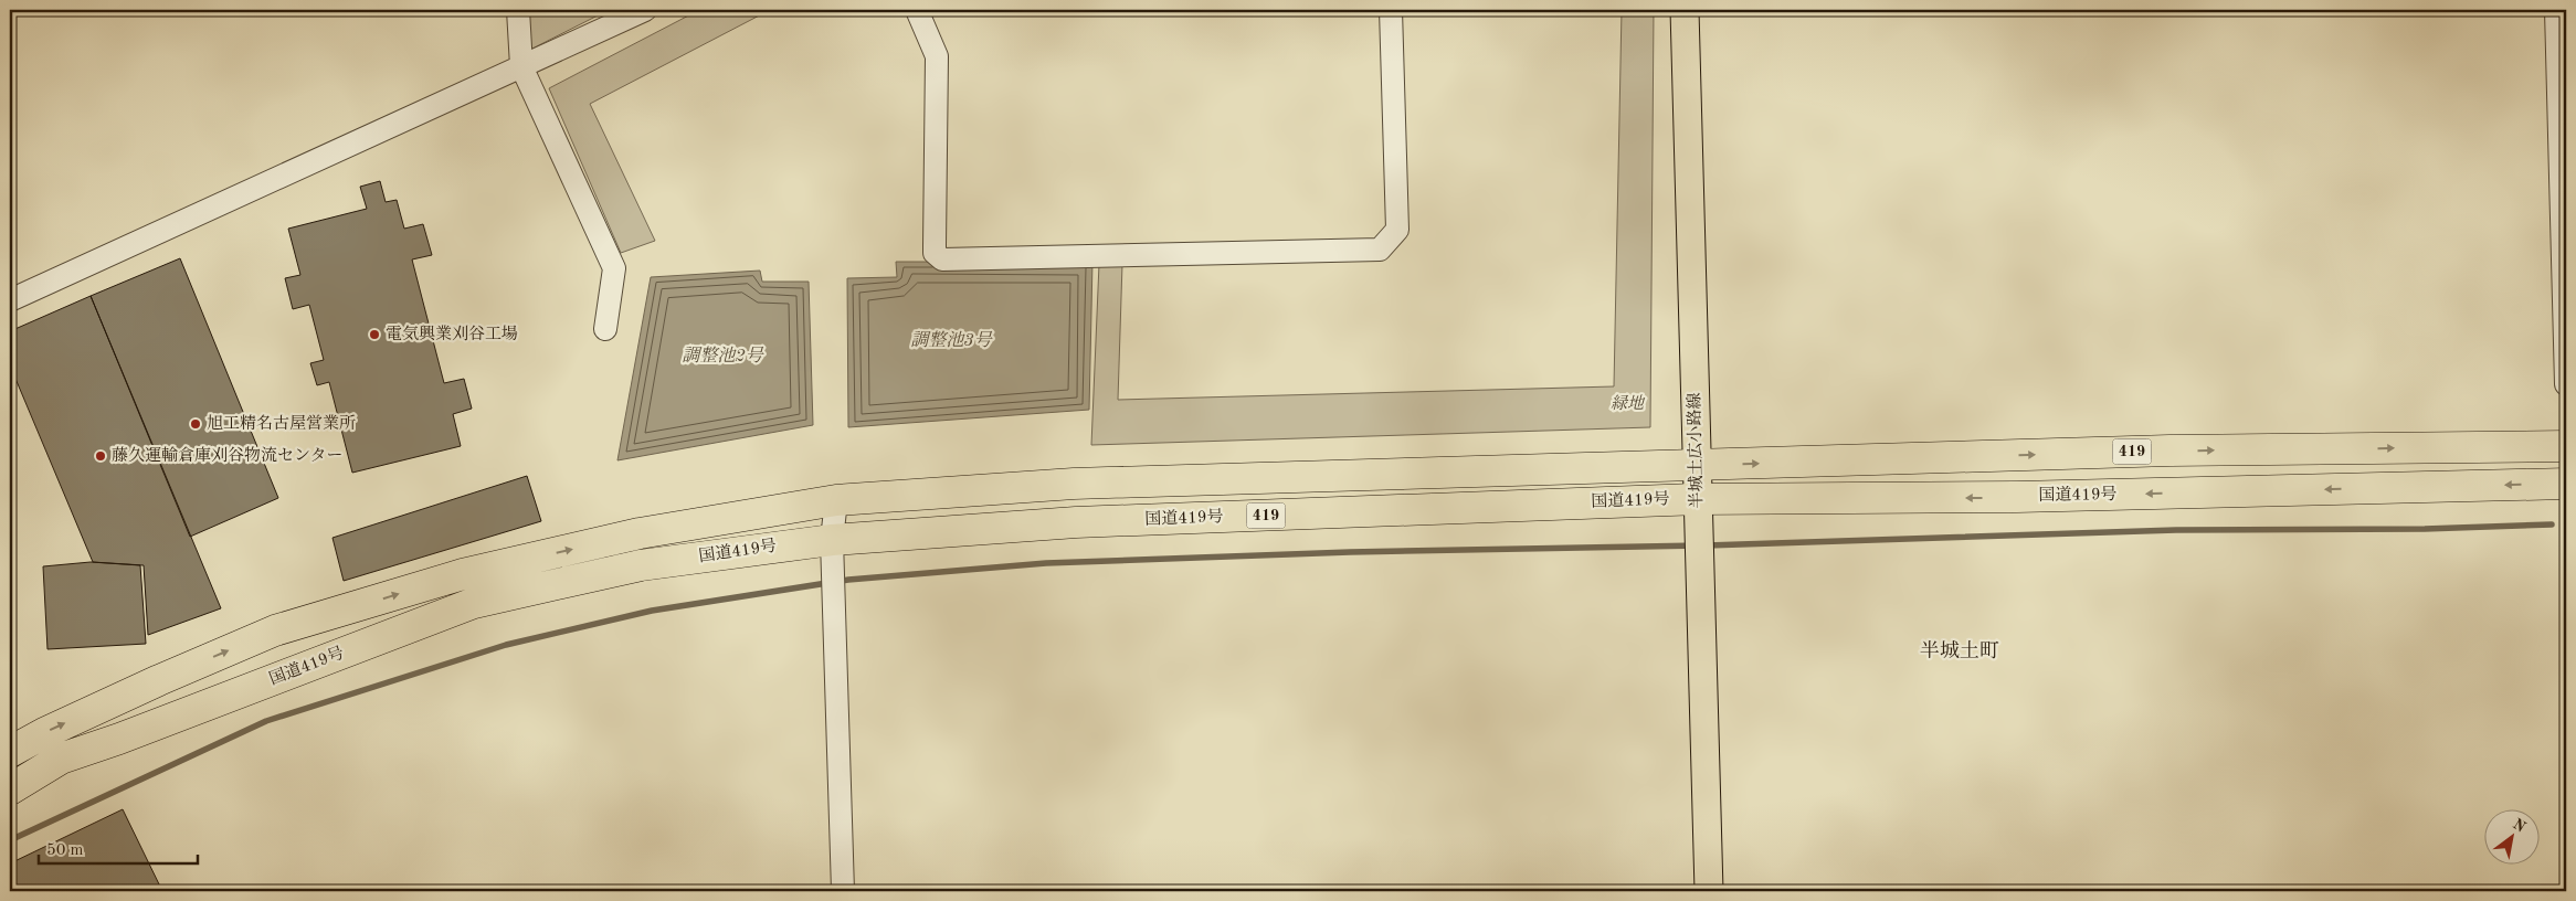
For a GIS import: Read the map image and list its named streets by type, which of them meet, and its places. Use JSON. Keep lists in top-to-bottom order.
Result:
{
  "streets": {
    "highway": ["419", "国道419号"],
    "main road": ["半城土広小路線"]
  },
  "crossings": [
    ["半城土広小路線", "国道419号"]
  ],
  "districts": ["半城土町"],
  "water": ["調整池3号", "調整池2号"],
  "parks": ["緑地"],
  "places": ["電気興業刈谷工場", "旭工精名古屋営業所", "藤久運輸倉庫刈谷物流センター"],
  "scale_bar": "50 m",
  "north": "top right"
}
